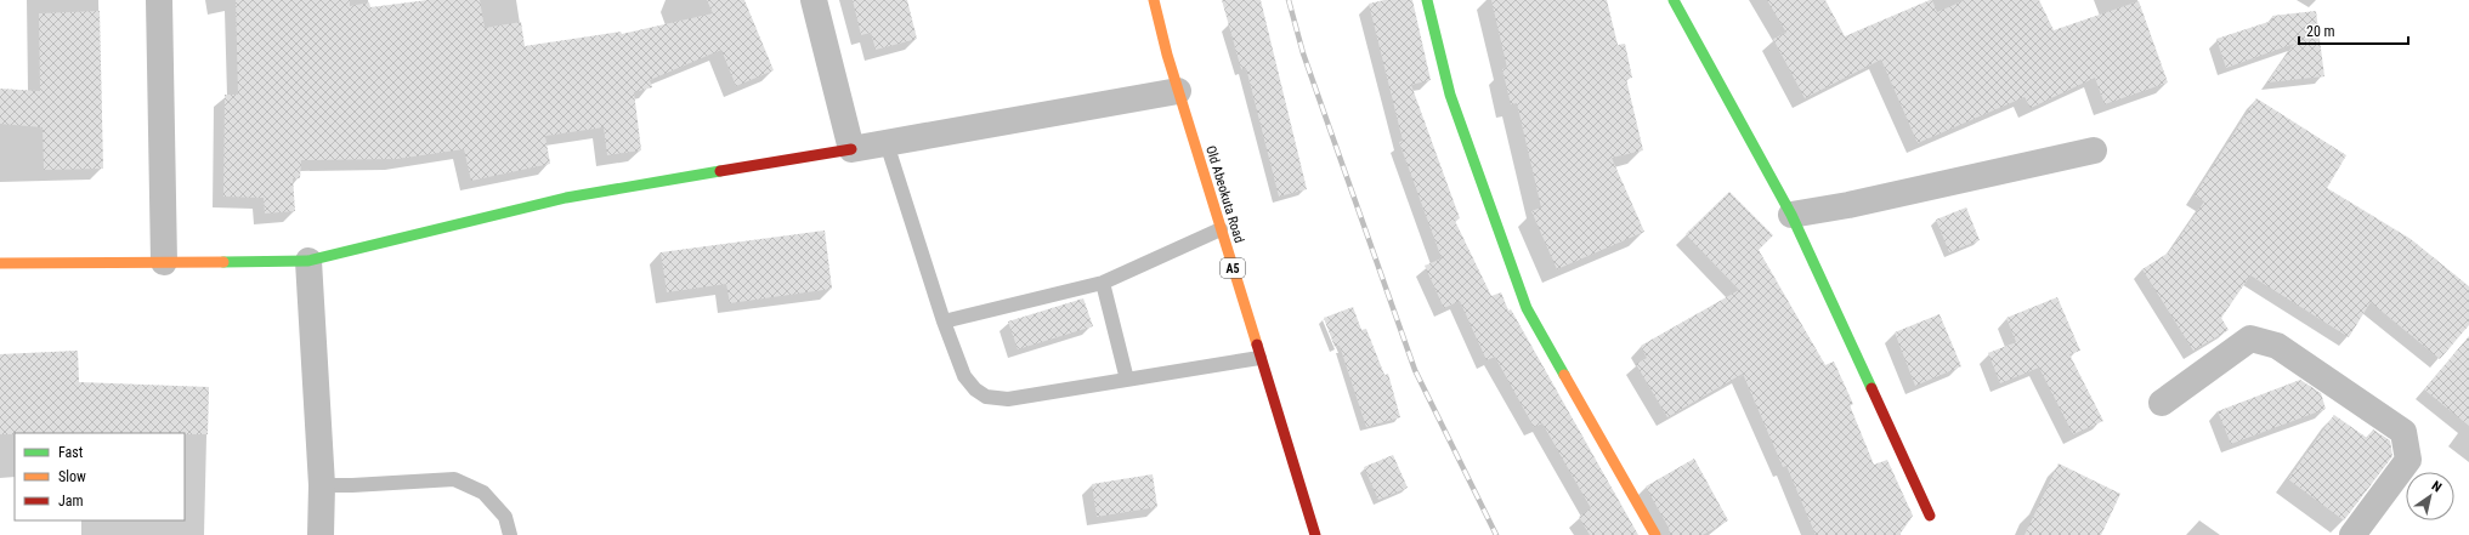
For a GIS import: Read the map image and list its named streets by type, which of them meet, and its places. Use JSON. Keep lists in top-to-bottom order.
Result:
{
  "streets": {
    "main road": ["Old Abeokuta Road", "A5"]
  },
  "legend": ["Fast", "Slow", "Jam"],
  "scale_bar": "20 m",
  "north": "top right"
}
